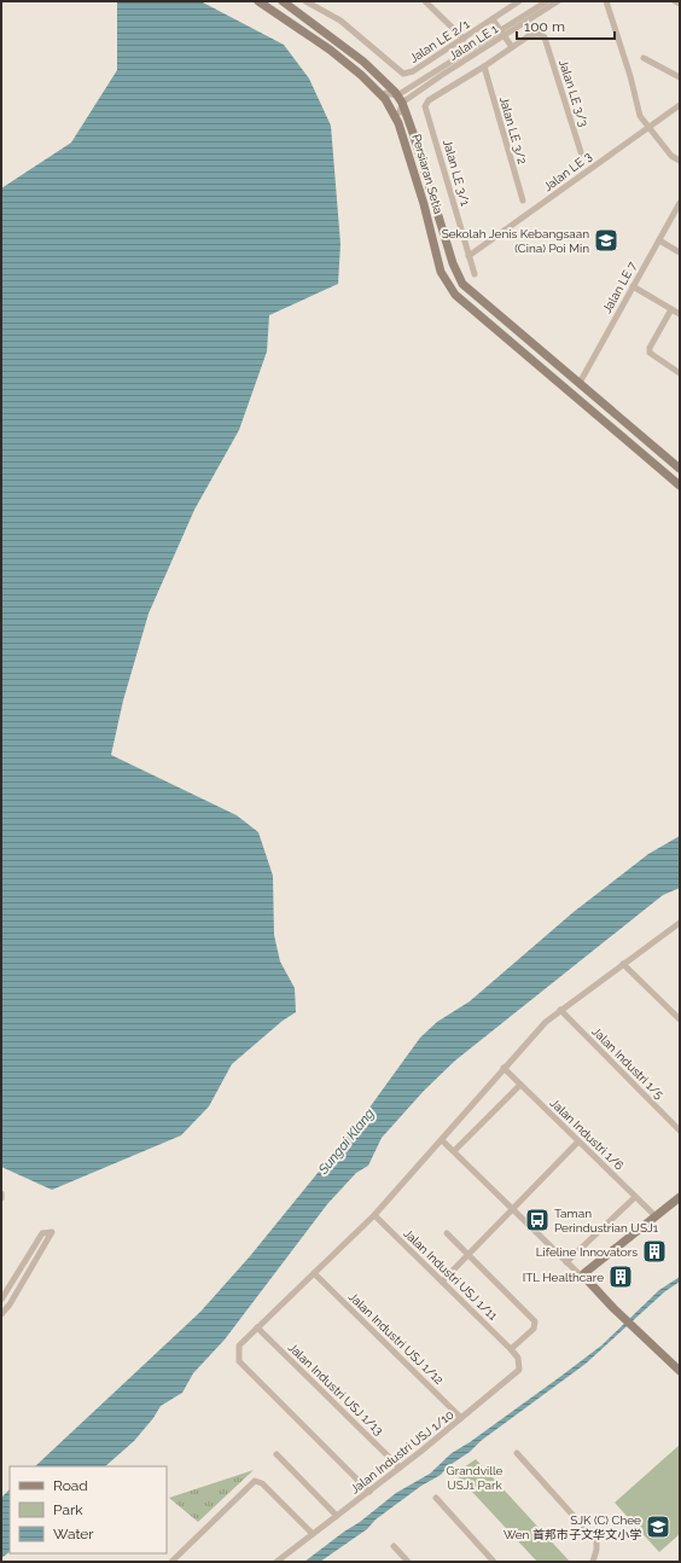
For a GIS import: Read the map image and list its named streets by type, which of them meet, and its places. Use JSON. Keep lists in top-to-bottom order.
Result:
{
  "streets": {
    "street": [
      "Jalan LE 2/1",
      "Jalan LE 1",
      "Jalan LE 3/3",
      "Jalan LE 3/2",
      "Jalan LE 3",
      "Jalan LE 3/1",
      "Persiaran Setia",
      "Jalan LE 7",
      "Jalan Industri 1/5",
      "Jalan Industri 1/6",
      "Jalan Industri USJ 1/11",
      "Jalan Industri USJ 1/12",
      "Jalan Industri USJ 1/13",
      "Jalan Industri USJ 1/10"
    ]
  },
  "crossings": [
    ["Jalan LE 1", "Persiaran Setia"],
    ["Jalan LE 3/2", "Jalan LE 3/1"],
    ["Jalan LE 3", "Jalan LE 3/1"],
    ["Persiaran Setia", "Jalan LE 7"],
    ["Jalan Industri USJ 1/11", "Jalan Industri USJ 1/10"],
    ["Jalan Industri USJ 1/12", "Jalan Industri USJ 1/10"],
    ["Jalan Industri USJ 1/13", "Jalan Industri USJ 1/10"]
  ],
  "water": ["Sungai Klang"],
  "parks": ["Grandville USJ1 Park"],
  "places": {
    "school or university": ["Sekolah Jenis Kebangsaan (Cina) Poi Min", "SJK (C) Chee Wen 首邦市子文华文小学"],
    "bus stop": ["Taman Perindustrian USJ1"],
    "building": ["Lifeline Innovators", "ITL Healthcare"]
  },
  "legend": ["Road", "Park", "Water"],
  "scale_bar": "100 m"
}
